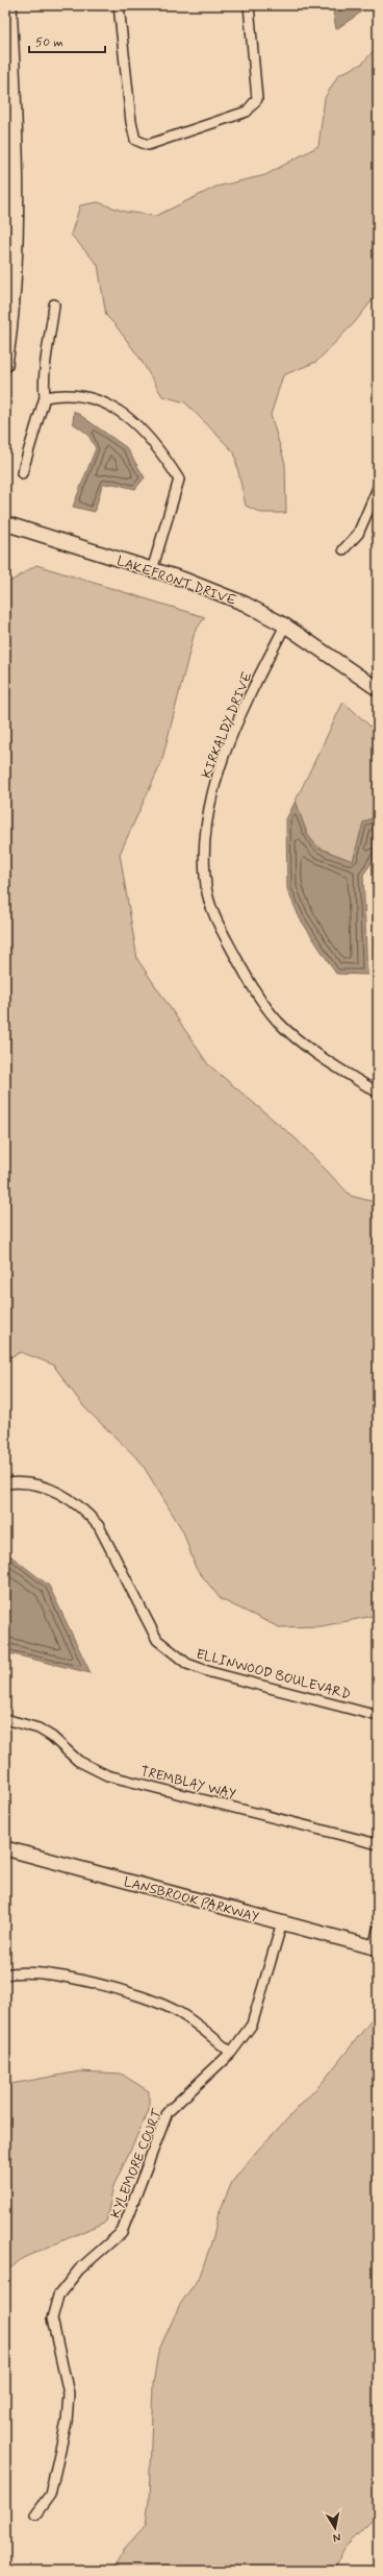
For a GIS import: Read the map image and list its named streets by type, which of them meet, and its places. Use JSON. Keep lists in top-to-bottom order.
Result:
{
  "streets": {
    "street": [
      "LAKEFRONT DRIVE",
      "KIRKALDY DRIVE",
      "ELLINWOOD BOULEVARD",
      "TREMBLAY WAY",
      "LANSBROOK PARKWAY",
      "KYLEMORE COURT"
    ]
  },
  "crossings": [
    ["LAKEFRONT DRIVE", "KIRKALDY DRIVE"],
    ["LANSBROOK PARKWAY", "KYLEMORE COURT"]
  ],
  "scale_bar": "50 m",
  "north": "bottom"
}
